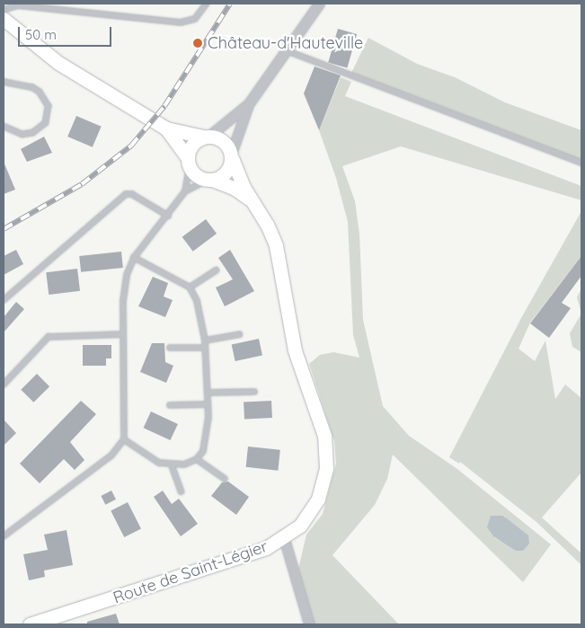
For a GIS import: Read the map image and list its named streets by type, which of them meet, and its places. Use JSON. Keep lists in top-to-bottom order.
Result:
{
  "streets": {
    "main road": ["Route de Saint-Légier"]
  },
  "places": ["Château-d'Hauteville"],
  "scale_bar": "50 m"
}
